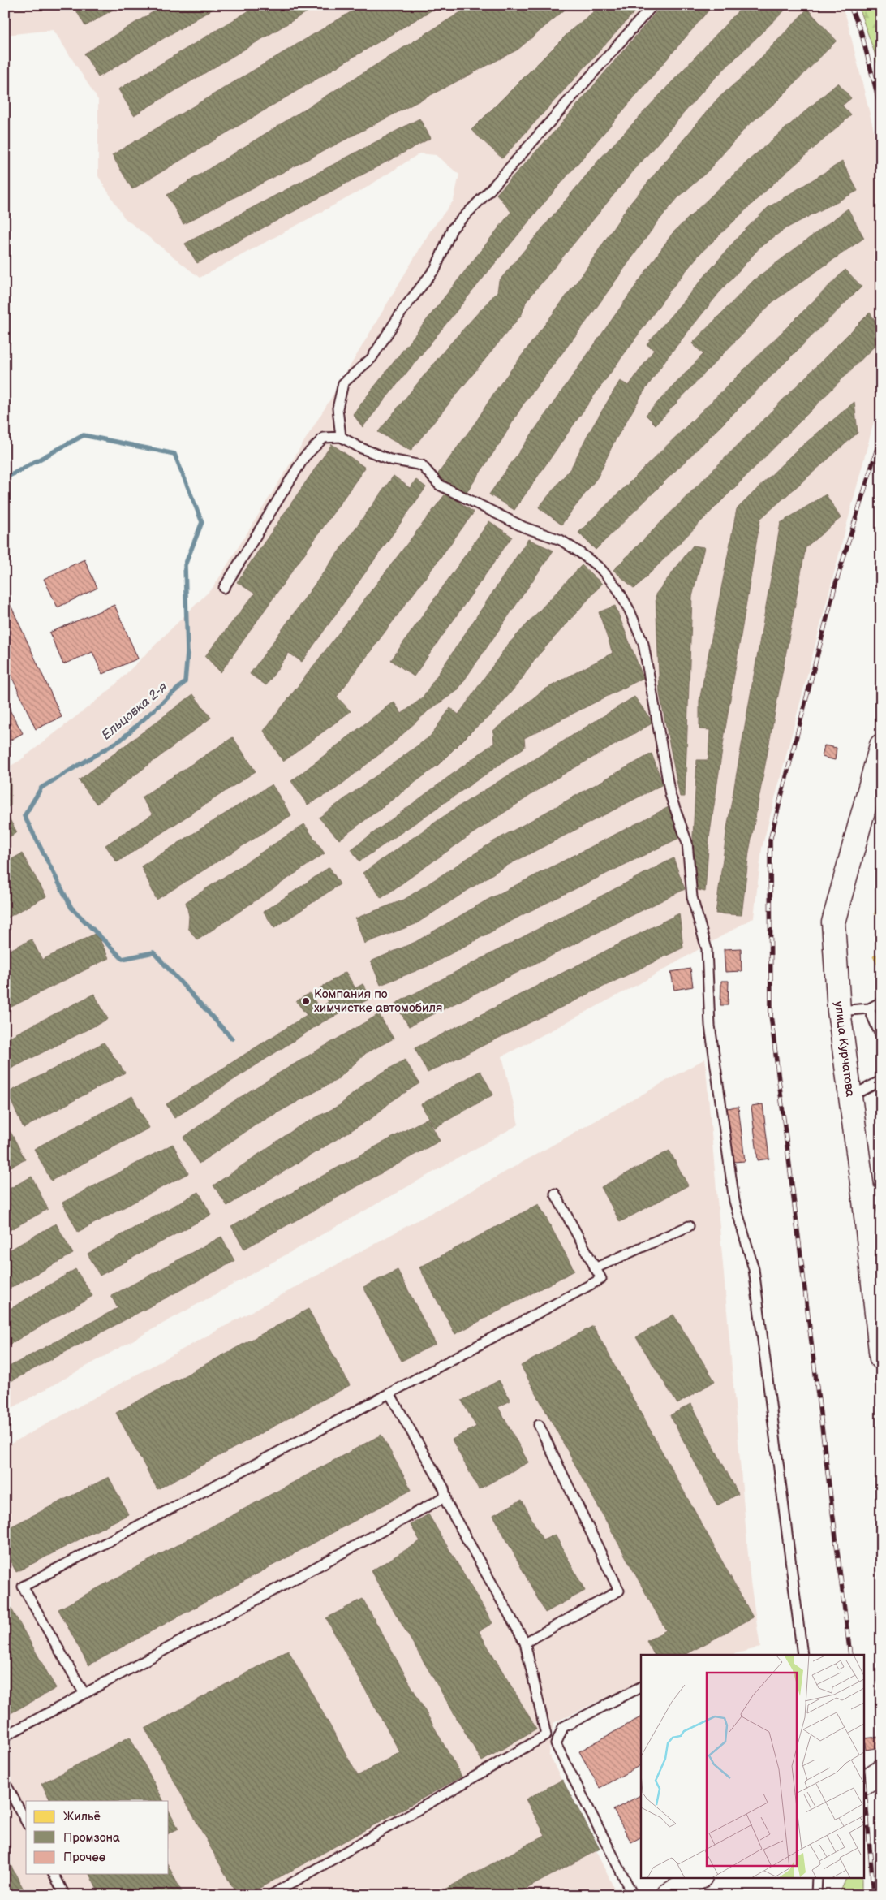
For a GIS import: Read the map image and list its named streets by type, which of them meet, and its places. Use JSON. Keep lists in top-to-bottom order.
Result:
{
  "streets": {
    "main road": ["улица Курчатова"]
  },
  "water": ["Ельцовка 2-я"],
  "places": ["Компания по химчистке автомобиля"],
  "legend": ["Жильё", "Промзона", "Прочее"]
}
